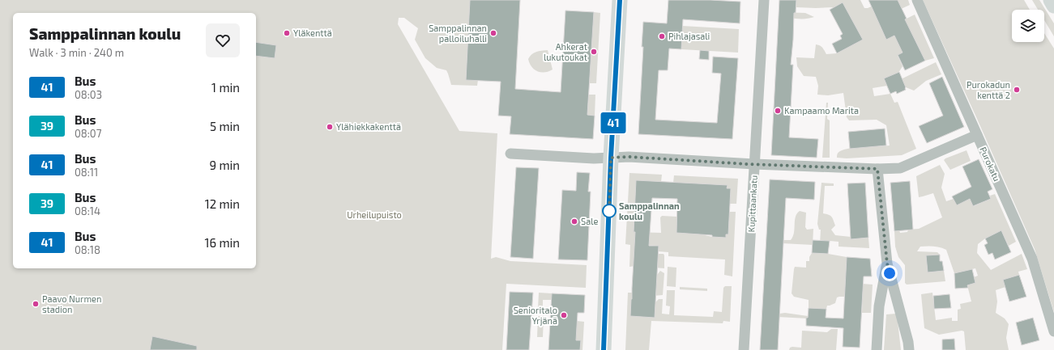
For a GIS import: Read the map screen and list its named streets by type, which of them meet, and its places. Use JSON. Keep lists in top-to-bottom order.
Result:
{
  "streets": {
    "street": ["Purokatu", "Kupittaankatu"]
  },
  "parks": ["Urheilupuisto"],
  "places": [
    "Yläkenttä",
    "Samppalinnan palloiluhalli",
    "Pihlajasali",
    "Ahkerat lukutoukat",
    "Purokadun kenttä 2",
    "Kampaamo Marita",
    "Ylähiekkakenttä",
    "Samppalinnan koulu",
    "Sale",
    "Paavo Nurmen stadion",
    "Senioritalo Yrjänä"
  ],
  "lines": ["bus line 41"],
  "page": {
    "on_map": "41",
    "heading": ["Samppalinnan koulu", "Walk · 3 min · 240 m"],
    "list": [
      {
        "mark": "41",
        "name": "Bus",
        "note": "08:03",
        "value": "1 min"
      },
      {
        "mark": "39",
        "name": "Bus",
        "note": "08:07",
        "value": "5 min"
      },
      {
        "mark": "41",
        "name": "Bus",
        "note": "08:11",
        "value": "9 min"
      },
      {
        "mark": "39",
        "name": "Bus",
        "note": "08:14",
        "value": "12 min"
      },
      {
        "mark": "41",
        "name": "Bus",
        "note": "08:18",
        "value": "16 min"
      }
    ]
  }
}
